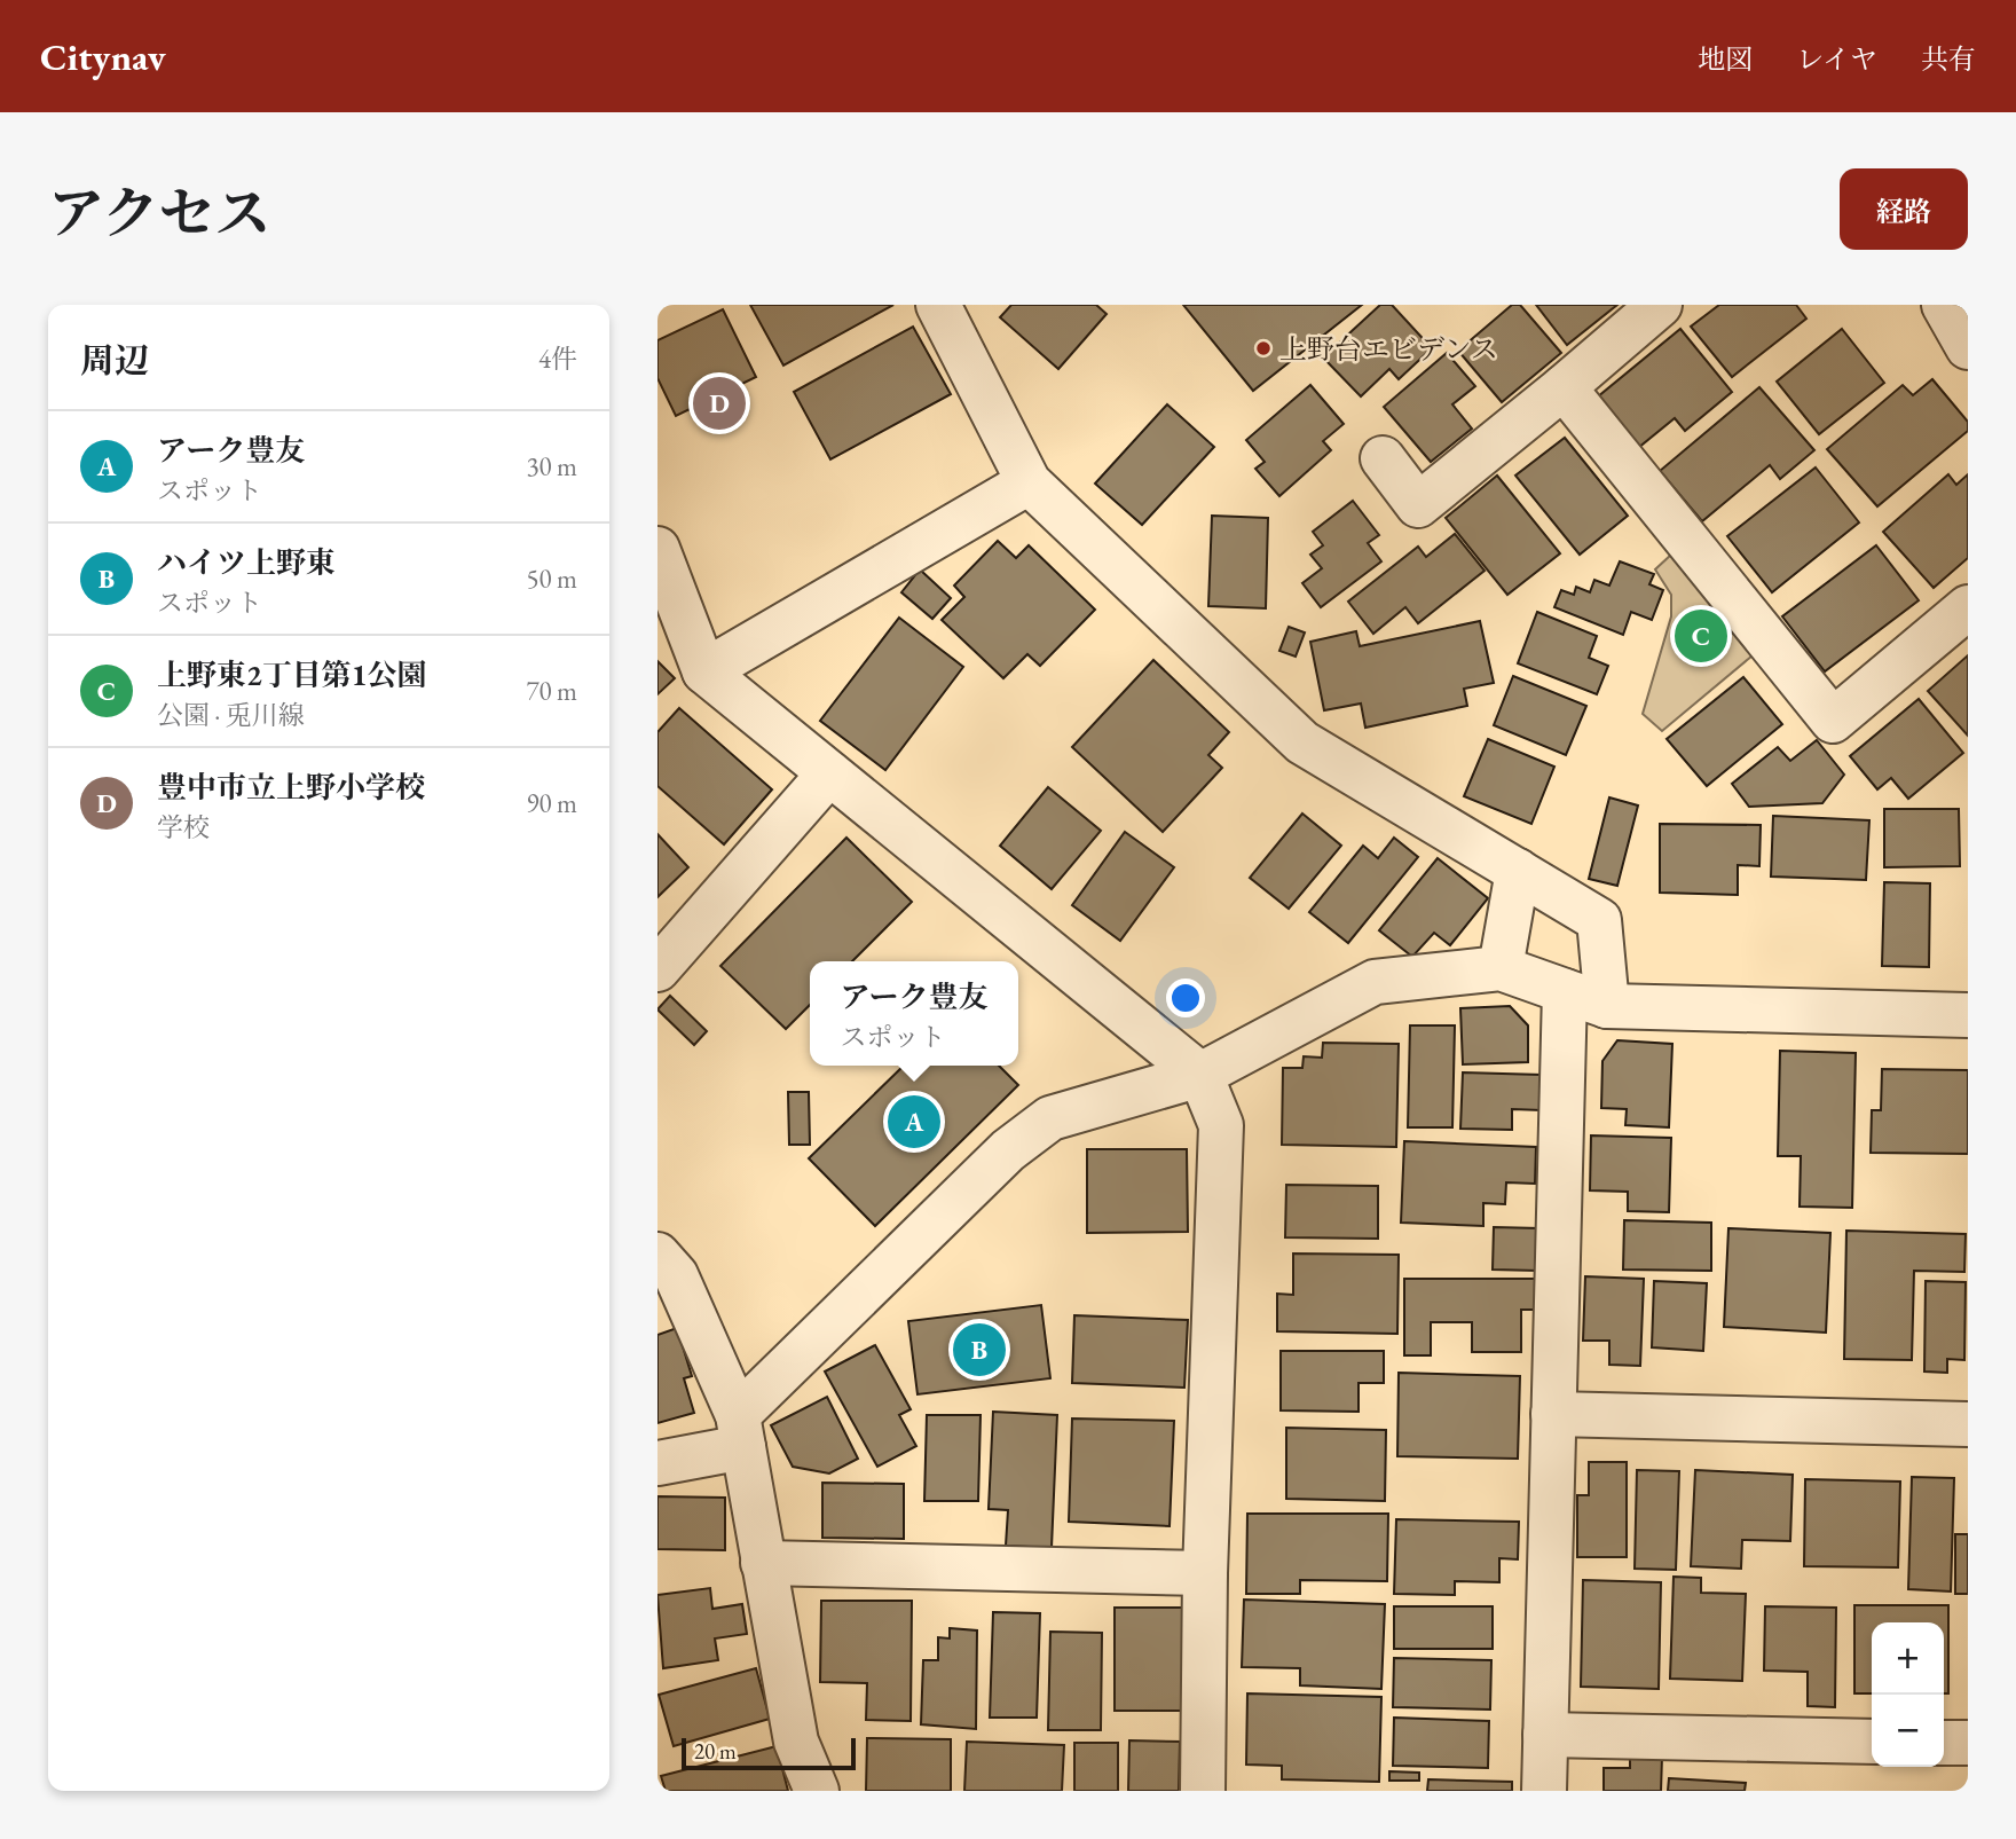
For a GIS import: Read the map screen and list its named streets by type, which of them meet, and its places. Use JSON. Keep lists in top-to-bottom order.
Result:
{
  "places": ["上野台エビデンス"],
  "scale_bar": "20 m",
  "page": {
    "header": "Citynav",
    "nav": ["地図", "レイヤ", "共有"],
    "title": "アクセス",
    "buttons": "経路",
    "heading": ["周辺", "4件"],
    "pins": [
      "D",
      "C",
      "A",
      "B"
    ],
    "list": [
      {
        "mark": "A",
        "name": "アーク豊友",
        "note": "スポット",
        "value": "30 m"
      },
      {
        "mark": "B",
        "name": "ハイツ上野東",
        "note": "スポット",
        "value": "50 m"
      },
      {
        "mark": "C",
        "name": "上野東2丁目第1公園",
        "note": "公園 · 兎川線",
        "value": "70 m"
      },
      {
        "mark": "D",
        "name": "豊中市立上野小学校",
        "note": "学校",
        "value": "90 m"
      }
    ],
    "popup": ["アーク豊友", "スポット"],
    "map_buttons": ["+", "−"],
    "scale": "20 m"
  }
}
